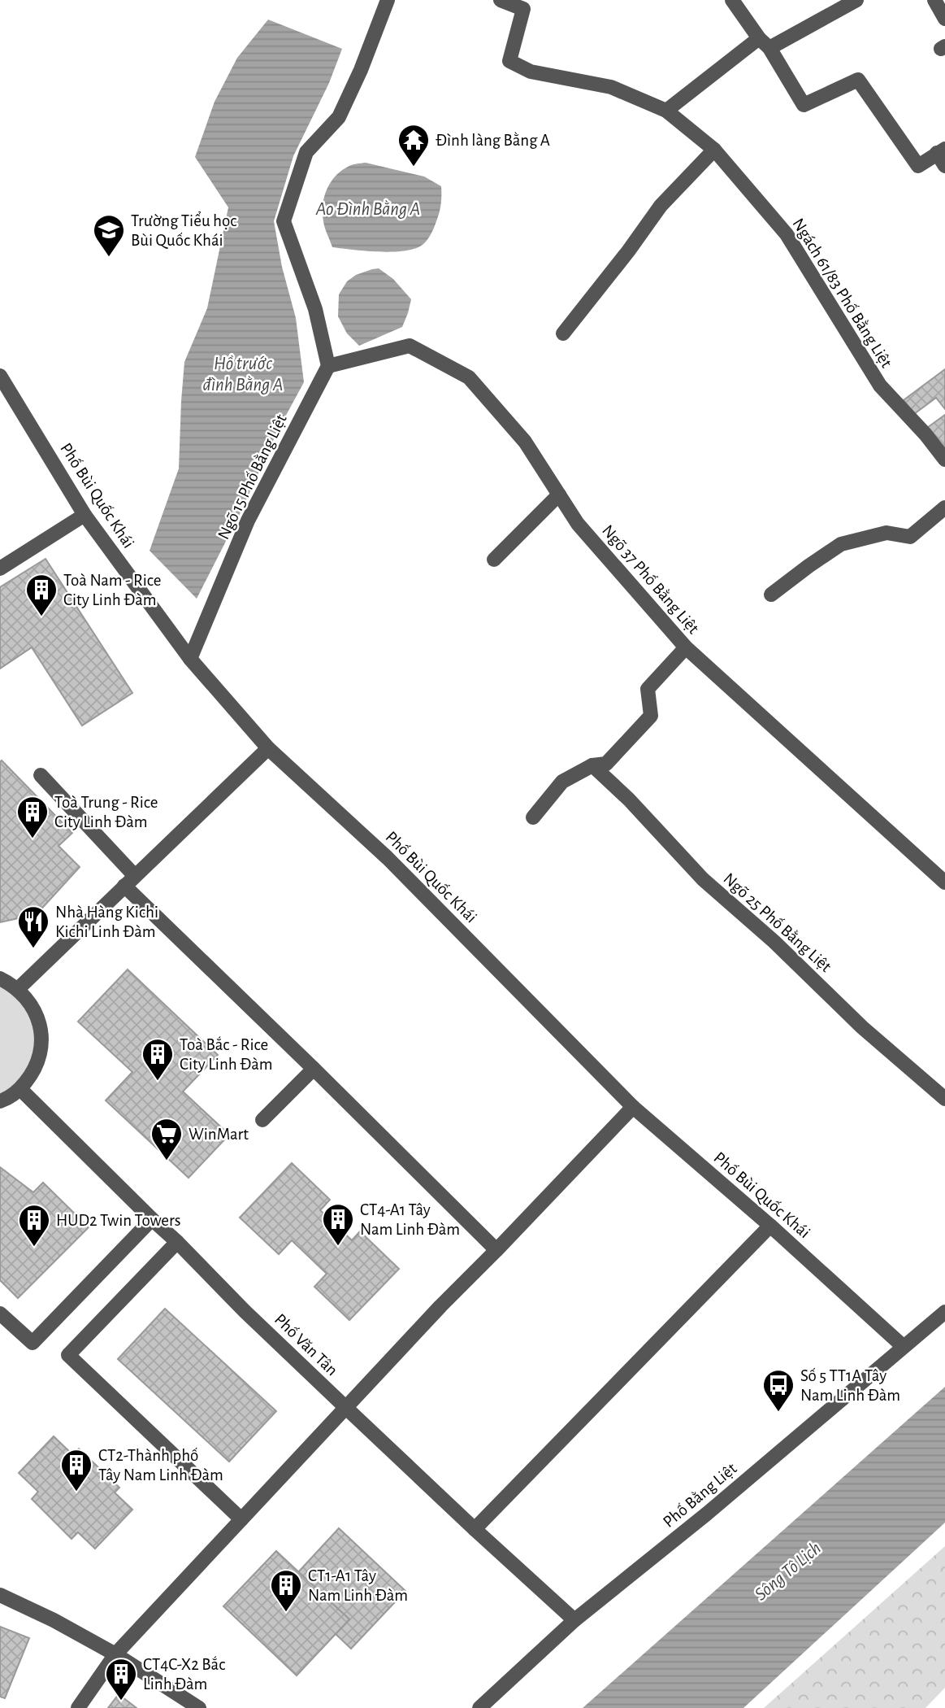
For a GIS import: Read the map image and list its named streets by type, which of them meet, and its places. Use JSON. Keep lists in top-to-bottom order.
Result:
{
  "streets": {
    "street": [
      "Ngách 61/83 Phố Bằng Liệt",
      "Ngõ 15 Phố Bằng Liệt",
      "Phố Bùi Quốc Khái",
      "Ngõ 37 Phố Bằng Liệt",
      "Ngõ 25 Phố Bằng Liệt",
      "Phố Văn Tân",
      "Phố Bằng Liệt"
    ]
  },
  "crossings": [
    ["Ngõ 15 Phố Bằng Liệt", "Phố Bùi Quốc Khái"],
    ["Ngõ 15 Phố Bằng Liệt", "Ngõ 37 Phố Bằng Liệt"],
    ["Phố Bùi Quốc Khái", "Phố Bằng Liệt"],
    ["Phố Văn Tân", "Phố Bằng Liệt"]
  ],
  "water": ["Ao Đình Bằng A", "Hồ trước đình Bằng A", "Sông Tô Lịch"],
  "places": {
    "temple": ["Đình làng Bằng A"],
    "school or university": ["Trường Tiểu học Bùi Quốc Khái"],
    "building": [
      "Toà Nam - Rice City Linh Đàm",
      "Toà Trung - Rice City Linh Đàm",
      "Toà Bắc - Rice City Linh Đàm",
      "CT4-A1 Tây Nam Linh Đàm",
      "HUD2 Twin Towers",
      "CT2-Thành phố Tây Nam Linh Đàm",
      "CT1-A1 Tây Nam Linh Đàm",
      "CT4C-X2 Bắc Linh Đàm"
    ],
    "restaurant": ["Nhà Hàng Kichi Kichi Linh Đàm"],
    "supermarket": ["WinMart"],
    "bus stop": ["Số 5 TT1A Tây Nam Linh Đàm"]
  }
}
